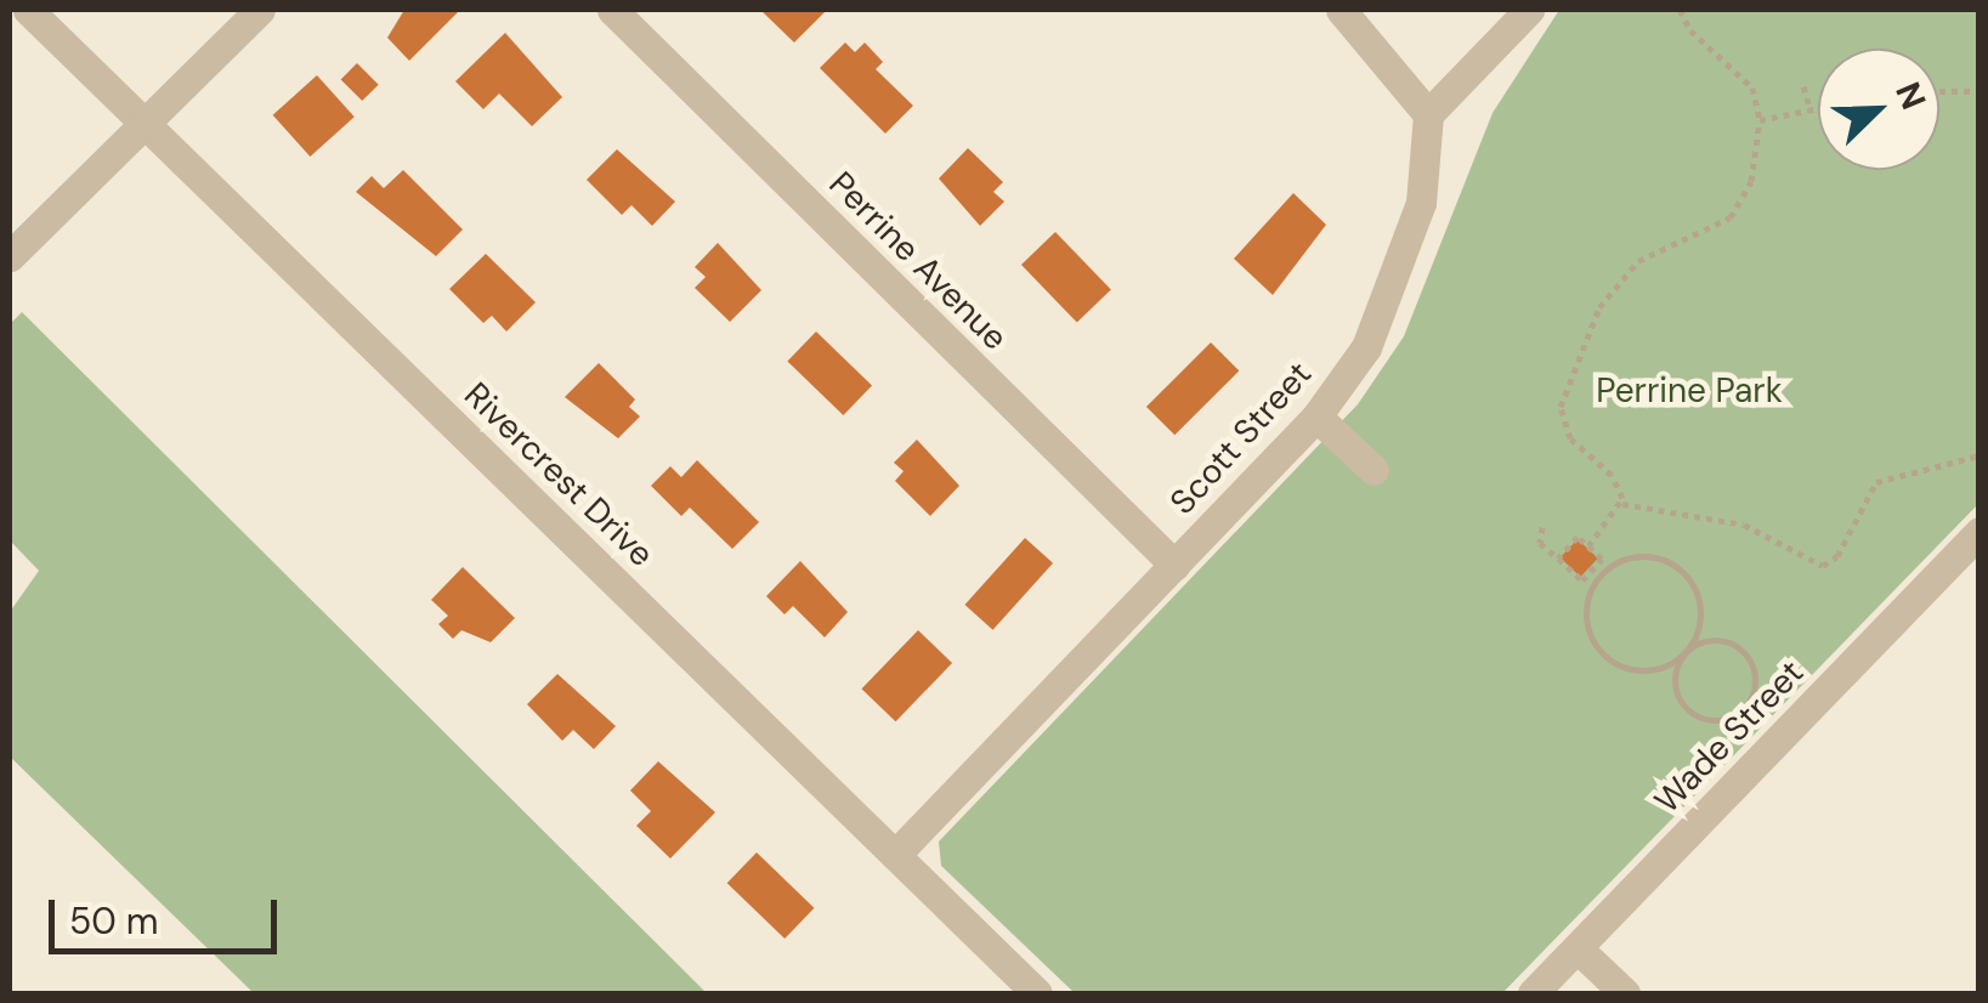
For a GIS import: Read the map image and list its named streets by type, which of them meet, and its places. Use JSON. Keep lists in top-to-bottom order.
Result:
{
  "streets": {
    "street": [
      "Perrine Avenue",
      "Scott Street",
      "Rivercrest Drive",
      "Wade Street"
    ]
  },
  "crossings": [
    ["Perrine Avenue", "Scott Street"],
    ["Scott Street", "Rivercrest Drive"]
  ],
  "parks": ["Perrine Park"],
  "scale_bar": "50 m",
  "north": "top right"
}
